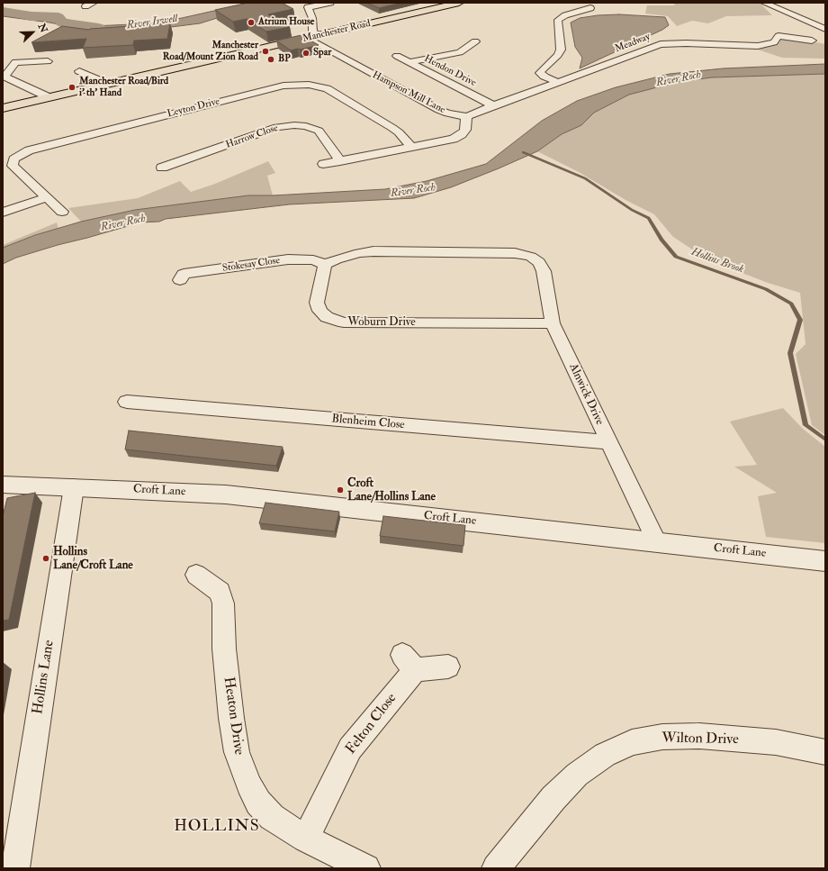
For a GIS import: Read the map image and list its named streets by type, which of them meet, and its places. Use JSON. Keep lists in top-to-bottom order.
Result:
{
  "streets": {
    "highway": ["Manchester Road"],
    "street": [
      "Meadway",
      "Hendon Drive",
      "Hampson Mill Lane",
      "Leyton Drive",
      "Harrow Close",
      "Stokesay Close",
      "Woburn Drive",
      "Alnwick Drive",
      "Blenheim Close",
      "Croft Lane",
      "Hollins Lane",
      "Heaton Drive",
      "Felton Close",
      "Wilton Drive"
    ]
  },
  "crossings": [
    ["Manchester Road", "Hampson Mill Lane"],
    ["Meadway", "Hendon Drive"],
    ["Meadway", "Hampson Mill Lane"],
    ["Stokesay Close", "Woburn Drive"],
    ["Stokesay Close", "Alnwick Drive"],
    ["Woburn Drive", "Alnwick Drive"],
    ["Alnwick Drive", "Blenheim Close"],
    ["Alnwick Drive", "Croft Lane"],
    ["Croft Lane", "Hollins Lane"],
    ["Heaton Drive", "Felton Close"]
  ],
  "districts": ["HOLLINS"],
  "water": ["River Irwell", "River Roch", "Hollins Brook"],
  "places": [
    "Atrium House",
    "Manchester Road/Mount Zion Road",
    "Spar",
    "BP",
    "Manchester Road/Bird i' th' Hand",
    "Croft Lane/Hollins Lane",
    "Hollins Lane/Croft Lane"
  ],
  "north": "top right"
}
